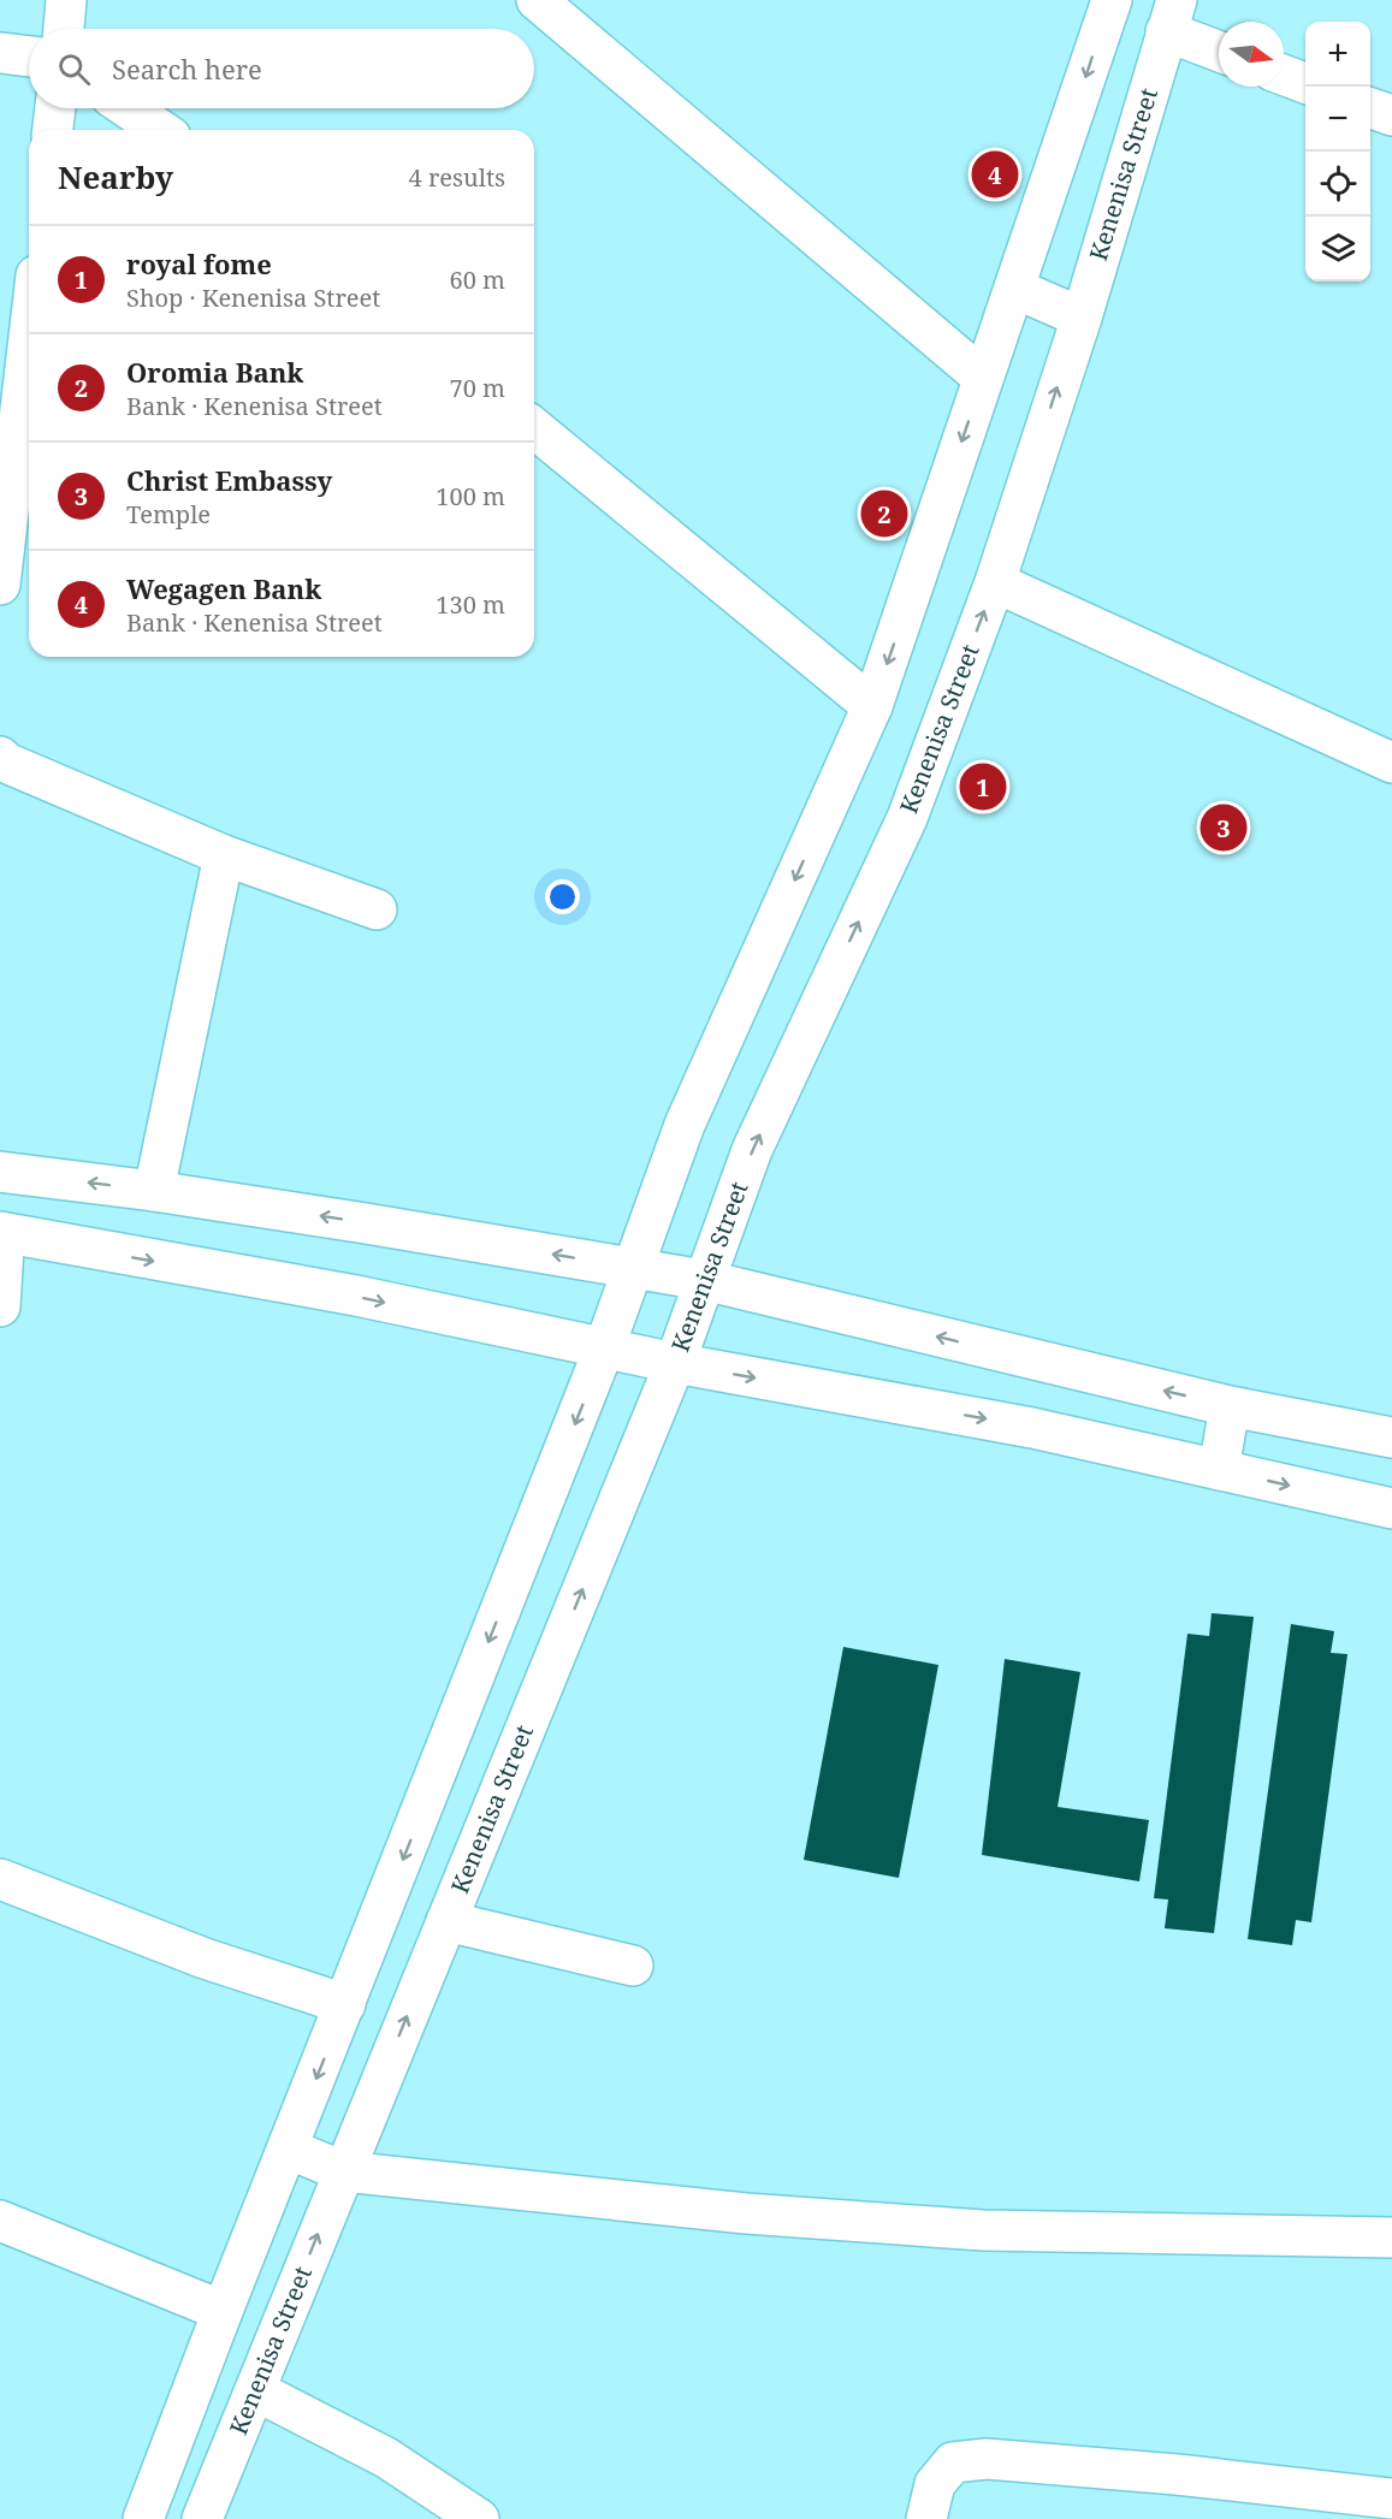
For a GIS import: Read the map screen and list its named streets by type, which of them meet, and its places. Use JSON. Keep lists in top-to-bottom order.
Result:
{
  "streets": {
    "main road": ["Kenenisa Street"]
  },
  "north": "right",
  "page": {
    "map_buttons": ["+", "−"],
    "search": "Search here",
    "heading": ["Nearby", "4 results"],
    "pins": [
      "4",
      "2",
      "1",
      "3"
    ],
    "list": [
      {
        "mark": "1",
        "name": "royal fome",
        "note": "Shop · Kenenisa Street",
        "value": "60 m"
      },
      {
        "mark": "2",
        "name": "Oromia Bank",
        "note": "Bank · Kenenisa Street",
        "value": "70 m"
      },
      {
        "mark": "3",
        "name": "Christ Embassy",
        "note": "Temple",
        "value": "100 m"
      },
      {
        "mark": "4",
        "name": "Wegagen Bank",
        "note": "Bank · Kenenisa Street",
        "value": "130 m"
      }
    ]
  }
}
